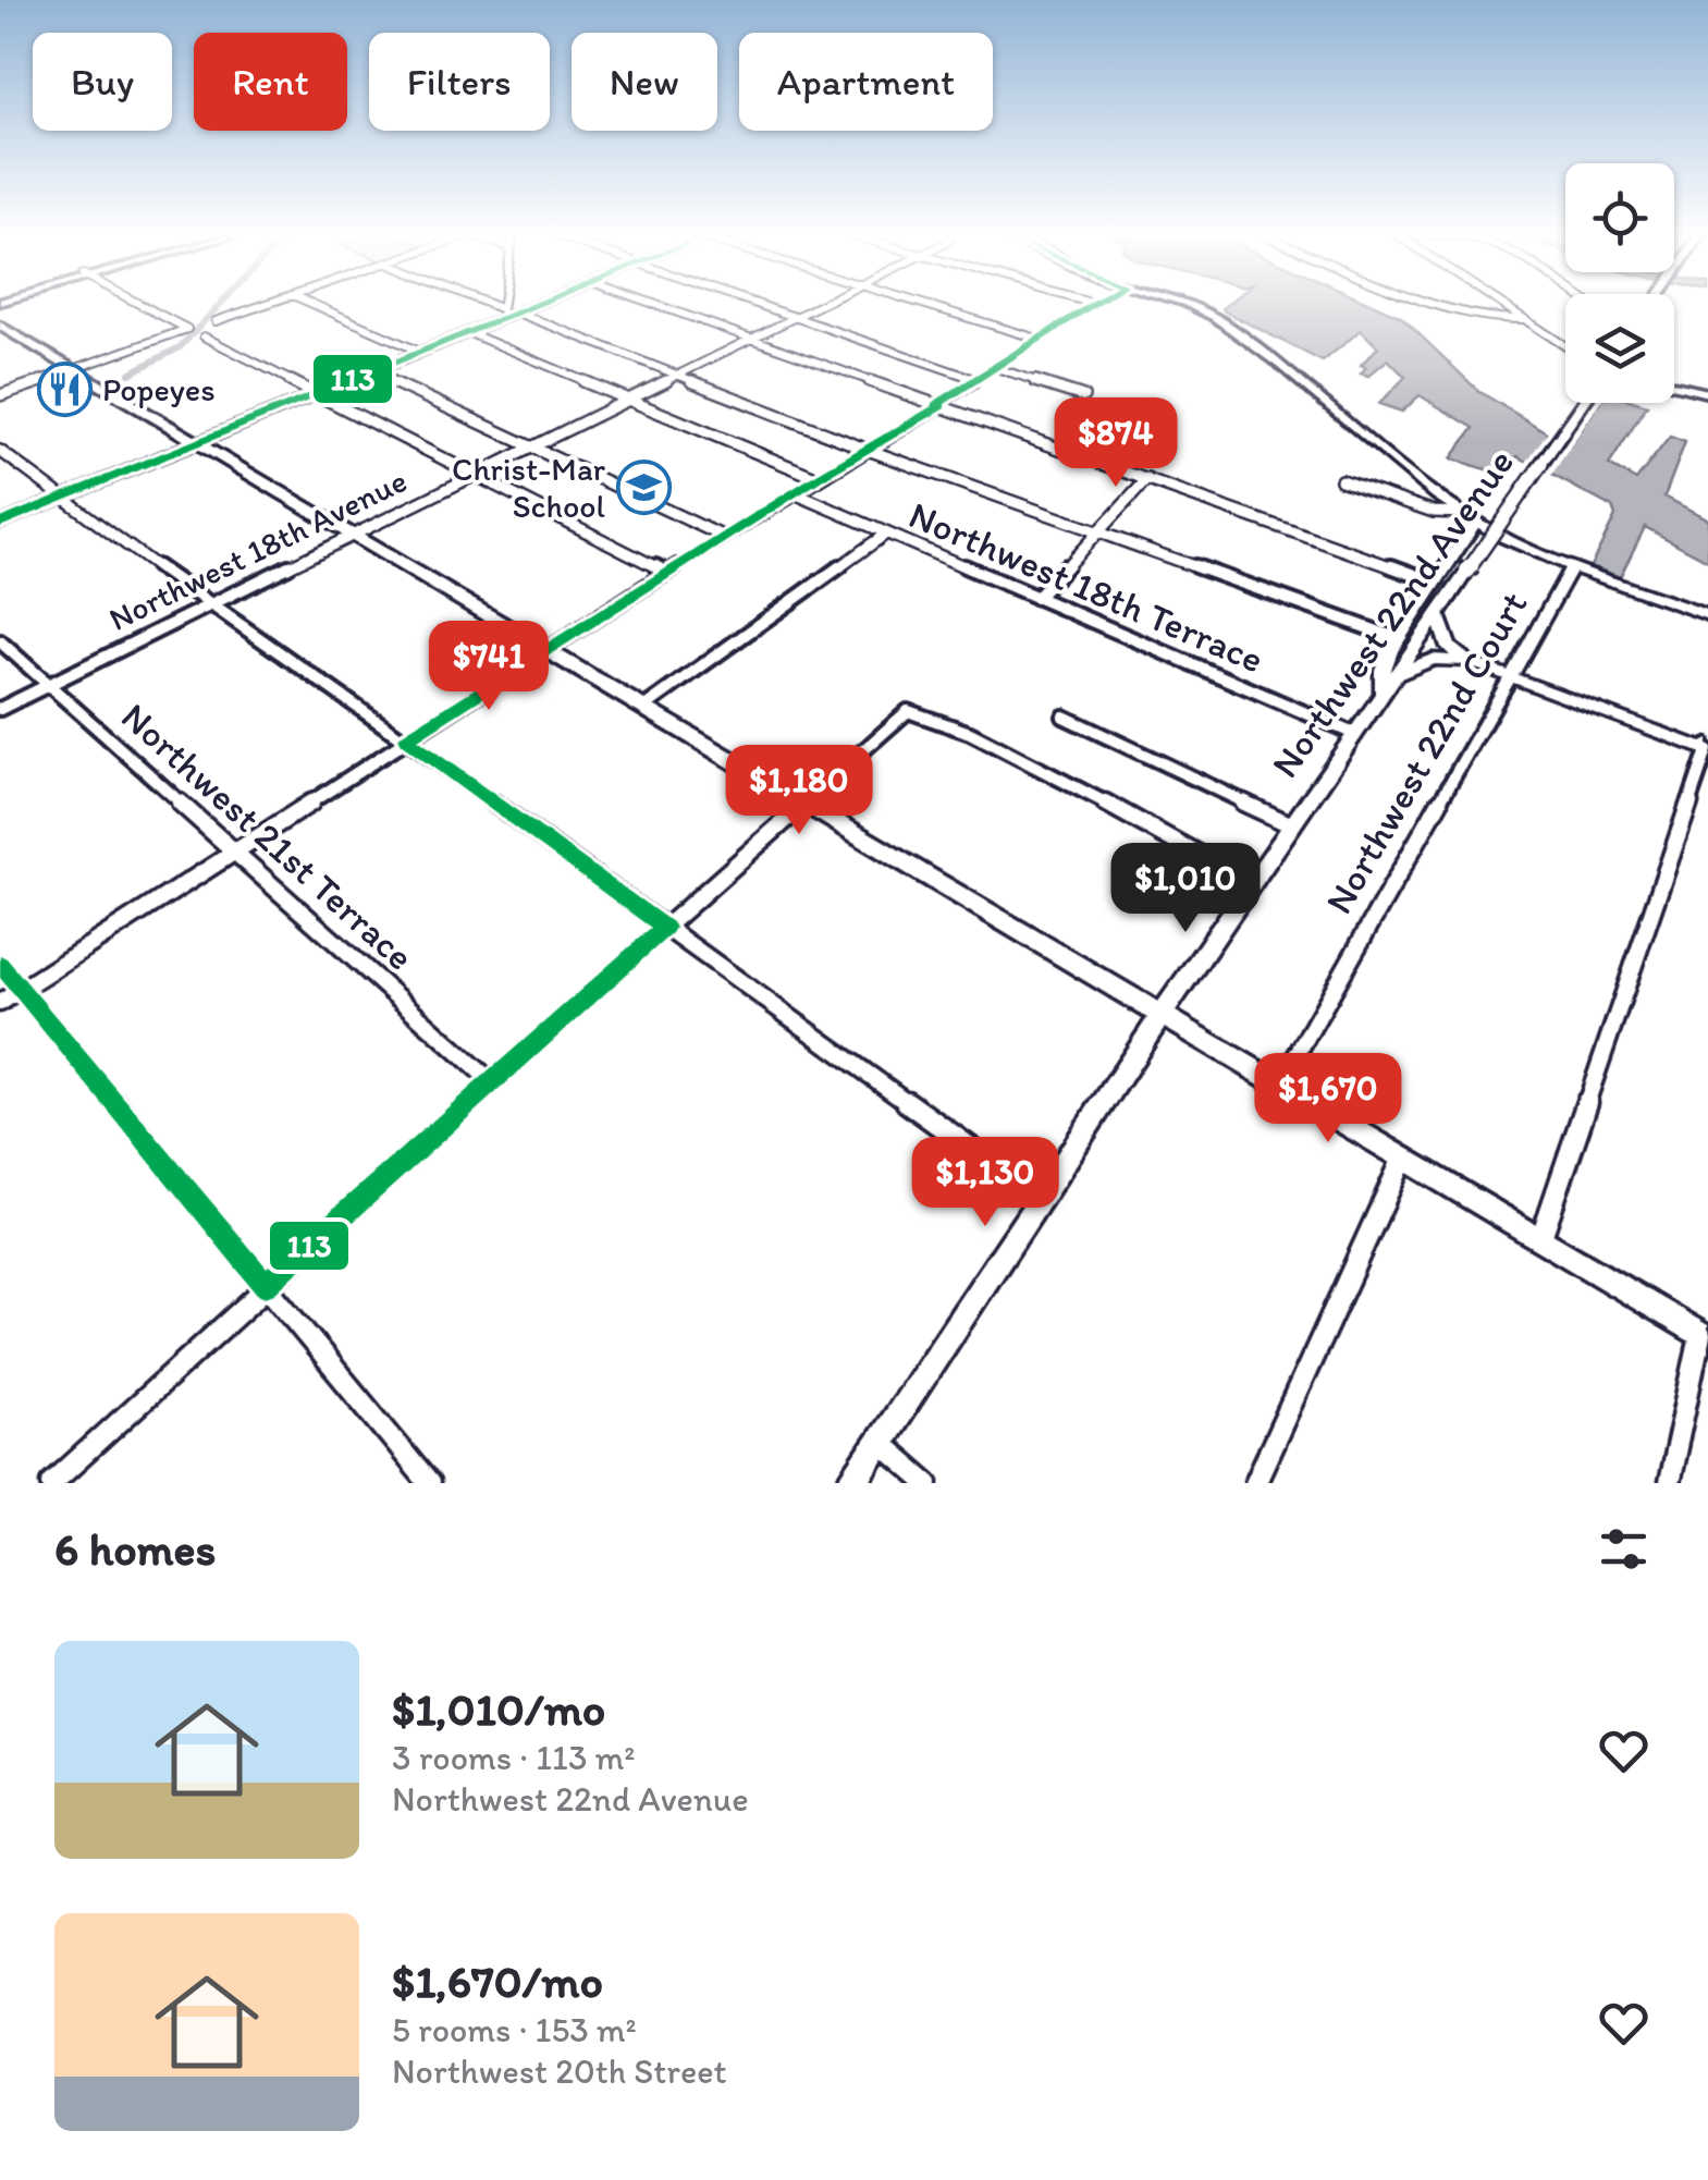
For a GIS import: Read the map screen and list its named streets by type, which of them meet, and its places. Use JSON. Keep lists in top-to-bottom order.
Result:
{
  "streets": {
    "main road": ["Northwest 22nd Avenue"],
    "street": [
      "Northwest 18th Avenue",
      "Northwest 18th Terrace",
      "Northwest 22nd Court",
      "Northwest 21st Terrace"
    ]
  },
  "crossings": [
    ["Northwest 18th Avenue", "Northwest 21st Terrace"],
    ["Northwest 18th Terrace", "Northwest 22nd Avenue"]
  ],
  "places": {
    "restaurant": ["Popeyes"],
    "school or university": ["Christ-Mar School"]
  },
  "lines": ["transit line 113"],
  "page": {
    "chip": [
      "Buy",
      "Rent",
      "Filters",
      "New",
      "Apartment"
    ],
    "price": [
      "$874",
      "$741",
      "$1,180",
      "$1,010",
      "$1,670",
      "$1,130"
    ],
    "heading": "6 homes",
    "list": [
      {
        "name": "$1,010/mo",
        "note": "3 rooms · 113 m² · Northwest 22nd Avenue"
      },
      {
        "name": "$1,670/mo",
        "note": "5 rooms · 153 m² · Northwest 20th Street"
      }
    ]
  }
}
